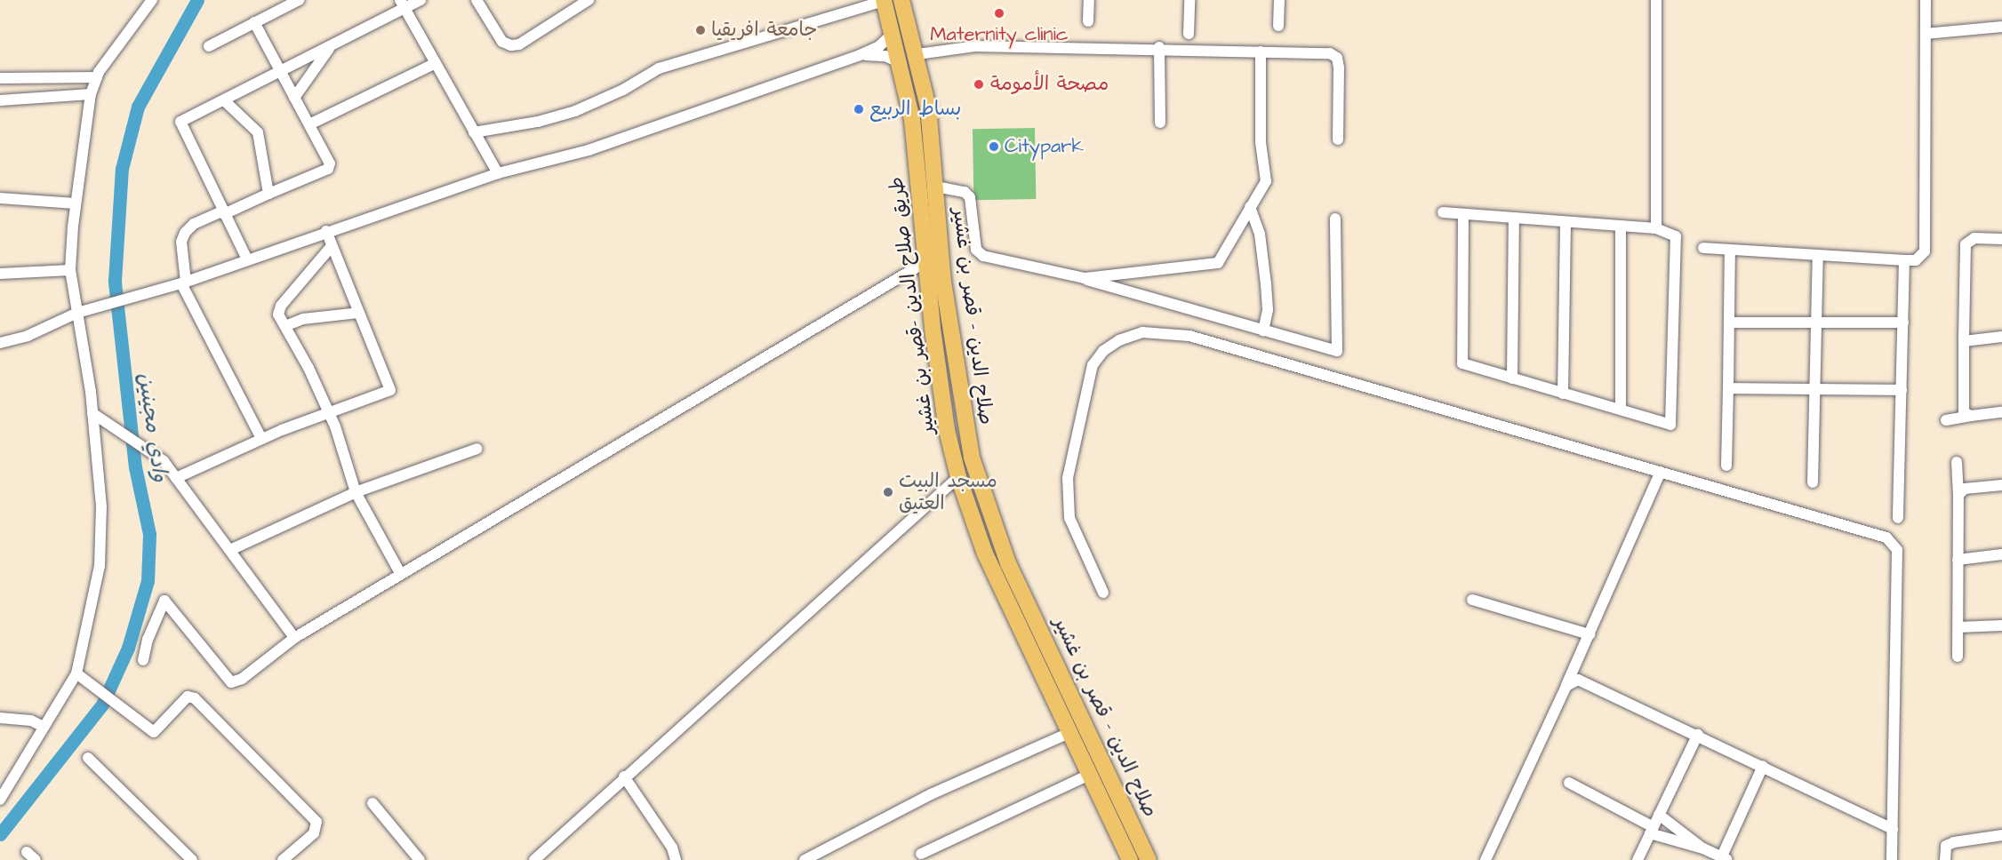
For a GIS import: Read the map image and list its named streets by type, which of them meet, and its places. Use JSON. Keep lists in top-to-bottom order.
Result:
{
  "streets": {
    "highway": ["طريق صلاح الدين -قصر بن غشير", "صلاح الدين - قصر بن غشير"]
  },
  "water": ["وادي مجينين"],
  "places": [
    "Maternity clinic",
    "جامعة افريقيا",
    "مصحة الأمومة",
    "بساط الربيع",
    "Citypark",
    "مسجد البيت العتيق"
  ]
}
